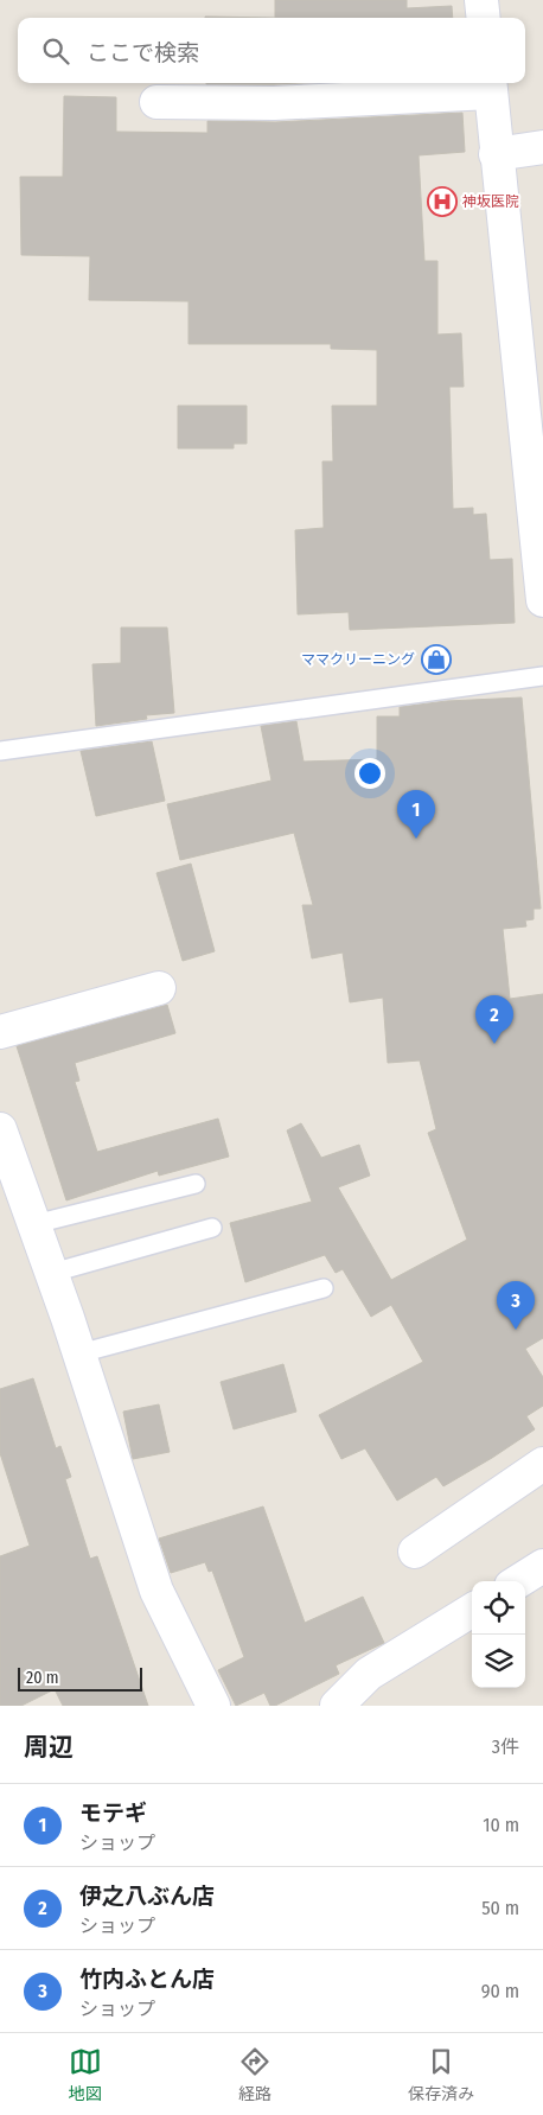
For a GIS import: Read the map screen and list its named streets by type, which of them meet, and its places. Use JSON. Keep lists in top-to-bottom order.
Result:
{
  "places": {
    "hospital": ["神坂医院"],
    "shop": ["ママクリーニング"]
  },
  "scale_bar": "20 m",
  "page": {
    "search": "ここで検索",
    "pins": ["1", "2", "3"],
    "scale": "20 m",
    "heading": ["周辺", "3件"],
    "list": [
      {
        "mark": "1",
        "name": "モテギ",
        "note": "ショップ",
        "value": "10 m"
      },
      {
        "mark": "2",
        "name": "伊之八ぶん店",
        "note": "ショップ",
        "value": "50 m"
      },
      {
        "mark": "3",
        "name": "竹内ふとん店",
        "note": "ショップ",
        "value": "90 m"
      }
    ],
    "nav": ["地図", "経路", "保存済み"]
  }
}
